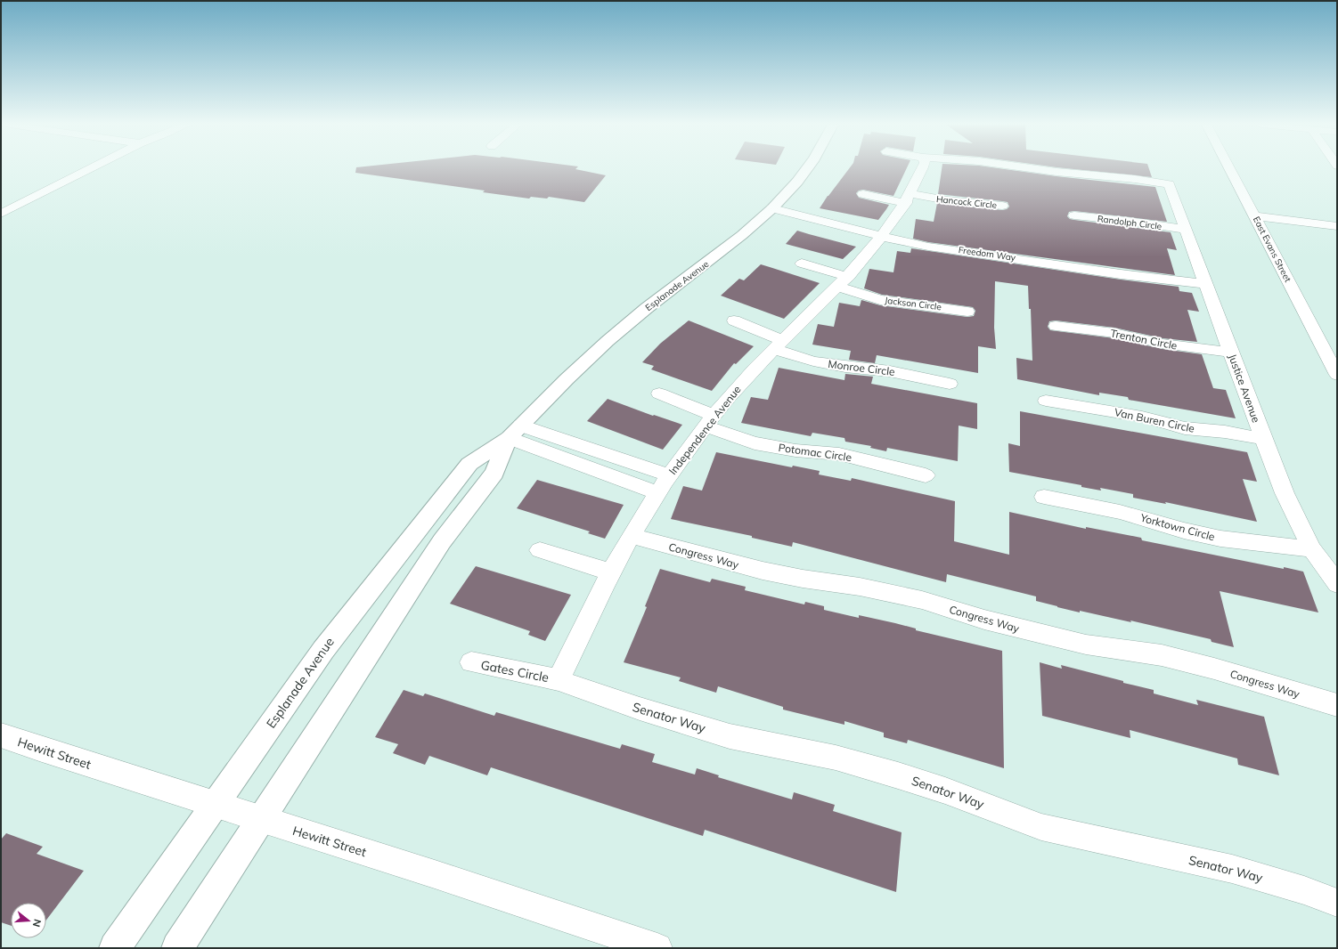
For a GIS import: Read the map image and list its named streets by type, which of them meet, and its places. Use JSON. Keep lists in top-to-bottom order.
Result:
{
  "streets": {
    "main road": ["Esplanade Avenue"],
    "street": [
      "Hancock Circle",
      "Randolph Circle",
      "East Evans Street",
      "Freedom Way",
      "Jackson Circle",
      "Trenton Circle",
      "Monroe Circle",
      "Justice Avenue",
      "Van Buren Circle",
      "Independence Avenue",
      "Potomac Circle",
      "Yorktown Circle",
      "Congress Way",
      "Gates Circle",
      "Senator Way",
      "Hewitt Street"
    ]
  },
  "crossings": [
    ["Hancock Circle", "Independence Avenue"],
    ["Randolph Circle", "Justice Avenue"],
    ["Freedom Way", "Esplanade Avenue"],
    ["Freedom Way", "Justice Avenue"],
    ["Freedom Way", "Independence Avenue"],
    ["Esplanade Avenue", "Hewitt Street"],
    ["Jackson Circle", "Independence Avenue"],
    ["Trenton Circle", "Justice Avenue"],
    ["Monroe Circle", "Independence Avenue"],
    ["Justice Avenue", "Van Buren Circle"],
    ["Justice Avenue", "Yorktown Circle"],
    ["Independence Avenue", "Potomac Circle"],
    ["Independence Avenue", "Congress Way"],
    ["Independence Avenue", "Gates Circle"],
    ["Independence Avenue", "Senator Way"],
    ["Gates Circle", "Senator Way"]
  ],
  "north": "right"
}
